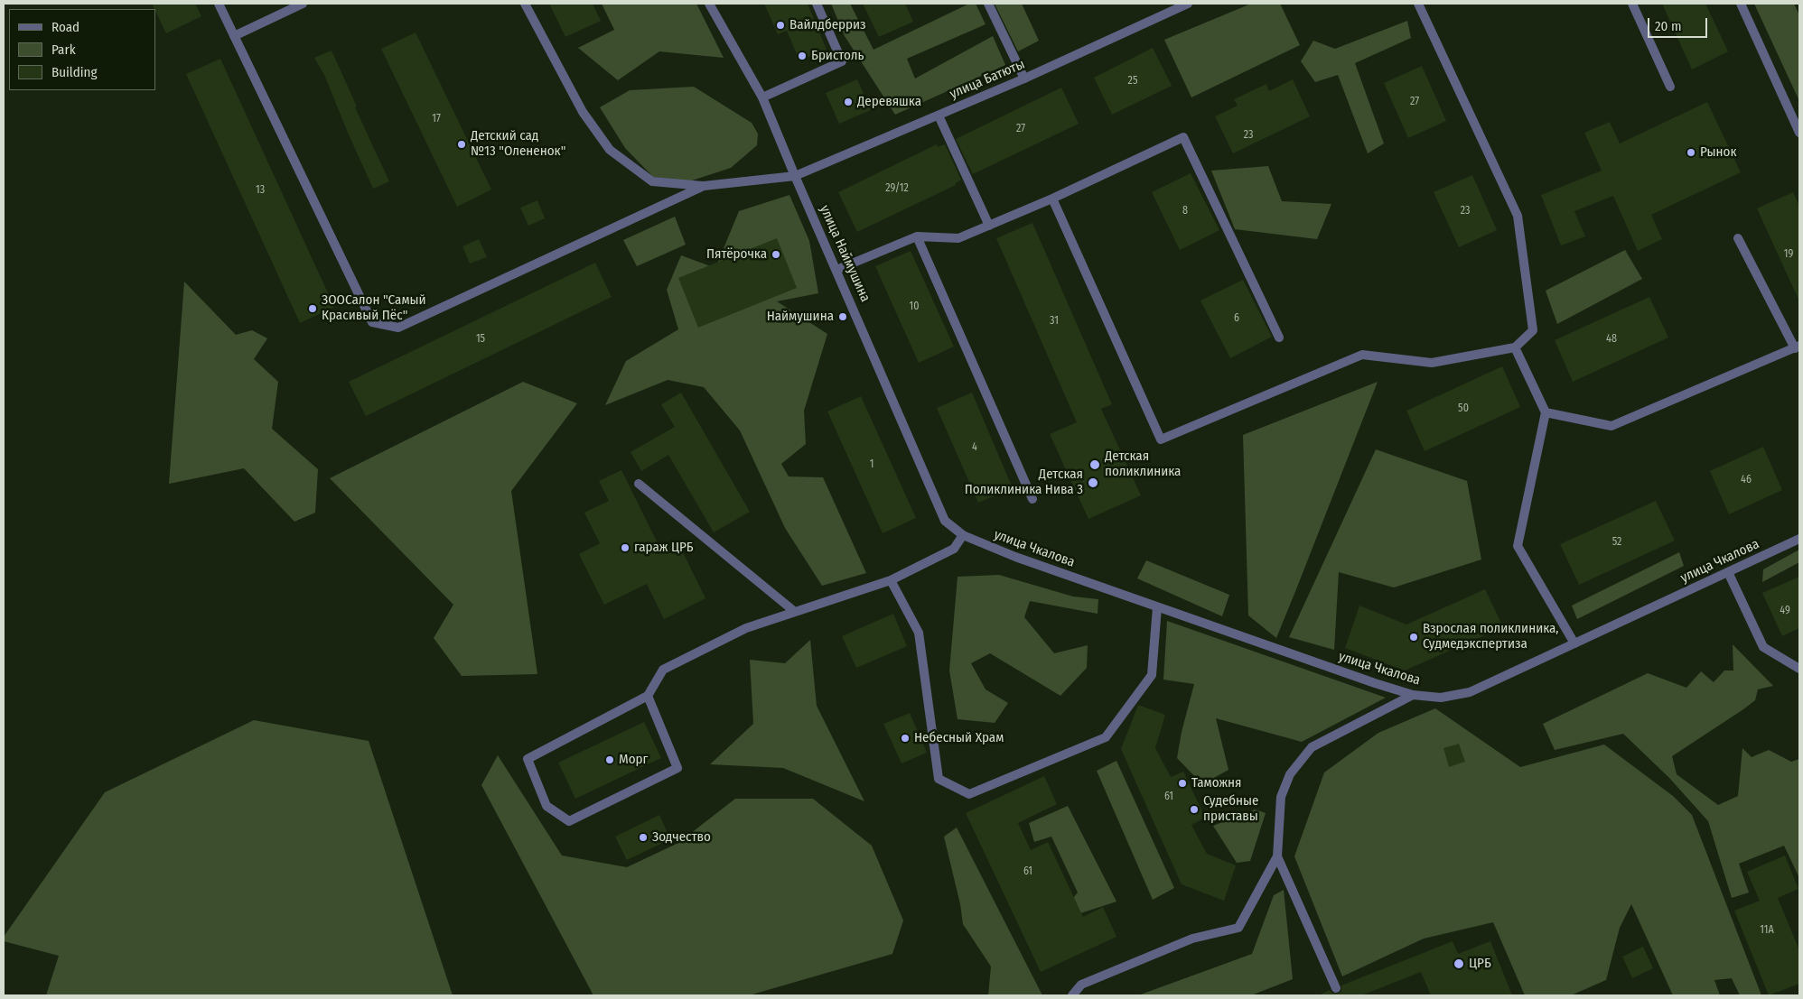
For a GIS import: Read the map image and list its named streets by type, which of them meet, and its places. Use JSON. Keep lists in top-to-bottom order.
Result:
{
  "streets": {
    "street": ["улица Батюты", "улица Наймушина", "улица Чкалова"]
  },
  "crossings": [
    ["улица Батюты", "улица Наймушина"],
    ["улица Наймушина", "улица Чкалова"]
  ],
  "places": [
    "Вайлдберриз",
    "Бристоль",
    "Деревяшка",
    "Детский сад №13 \"Олененок\"",
    "Рынок",
    "Пятёрочка",
    "ЗООСалон \"Самый Красивый Пёс\"",
    "Наймушина",
    "Детская поликлиника",
    "Детская Поликлиника Нива 3",
    "гараж ЦРБ",
    "Взрослая поликлиника, Судмедэкспертиза",
    "Небесный Храм",
    "Морг",
    "Таможня",
    "Судебные приставы",
    "Зодчество",
    "ЦРБ"
  ],
  "house_numbers": [
    "25",
    "27",
    "17",
    "27",
    "23",
    "29/12",
    "13",
    "8",
    "23",
    "19",
    "10",
    "6",
    "31",
    "15",
    "48",
    "50",
    "4",
    "1",
    "46",
    "52",
    "49",
    "61",
    "61",
    "11А"
  ],
  "legend": ["Road", "Park", "Building"],
  "scale_bar": "20 m"
}
